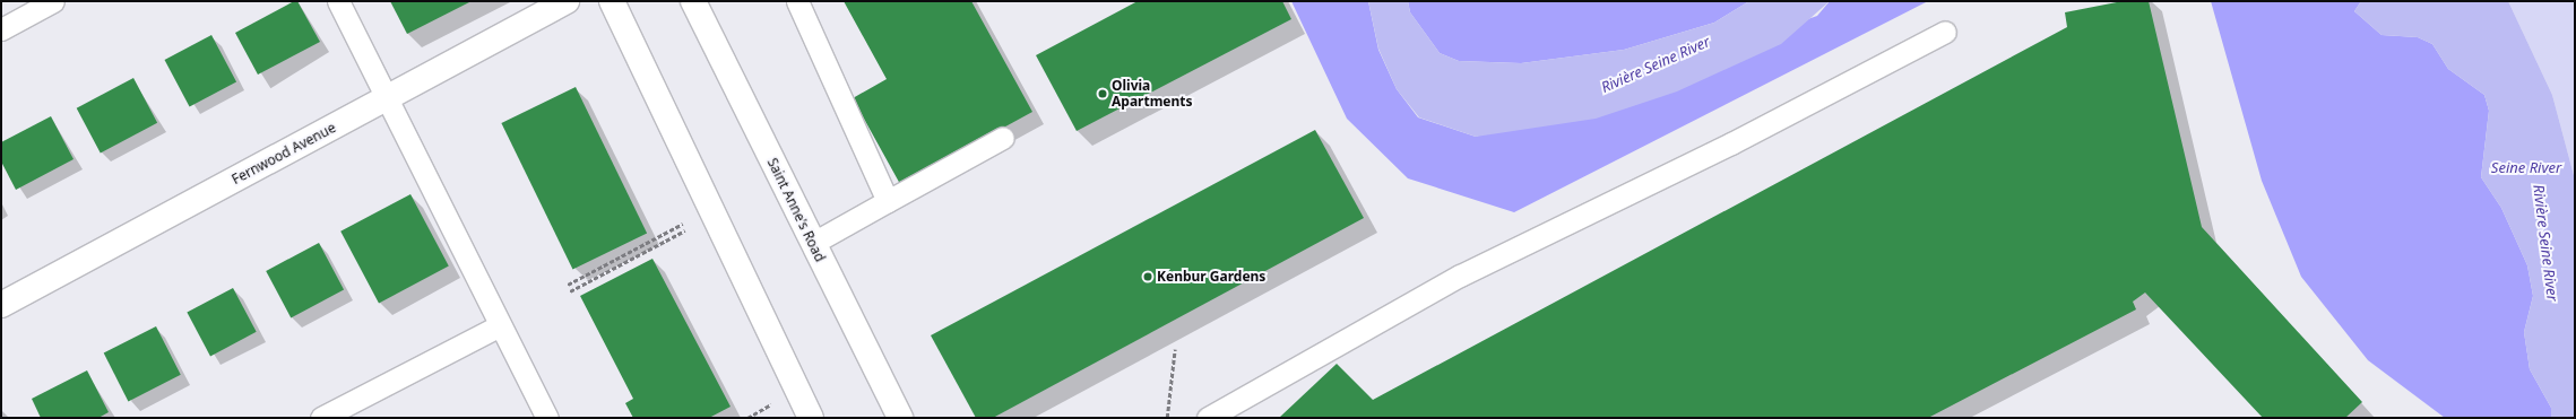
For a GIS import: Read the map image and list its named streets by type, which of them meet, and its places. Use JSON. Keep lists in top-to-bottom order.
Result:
{
  "streets": {
    "main road": ["Fernwood Avenue", "Saint Anne's Road"]
  },
  "water": ["Rivière Seine River", "Seine River"],
  "places": ["Olivia Apartments", "Kenbur Gardens"]
}
